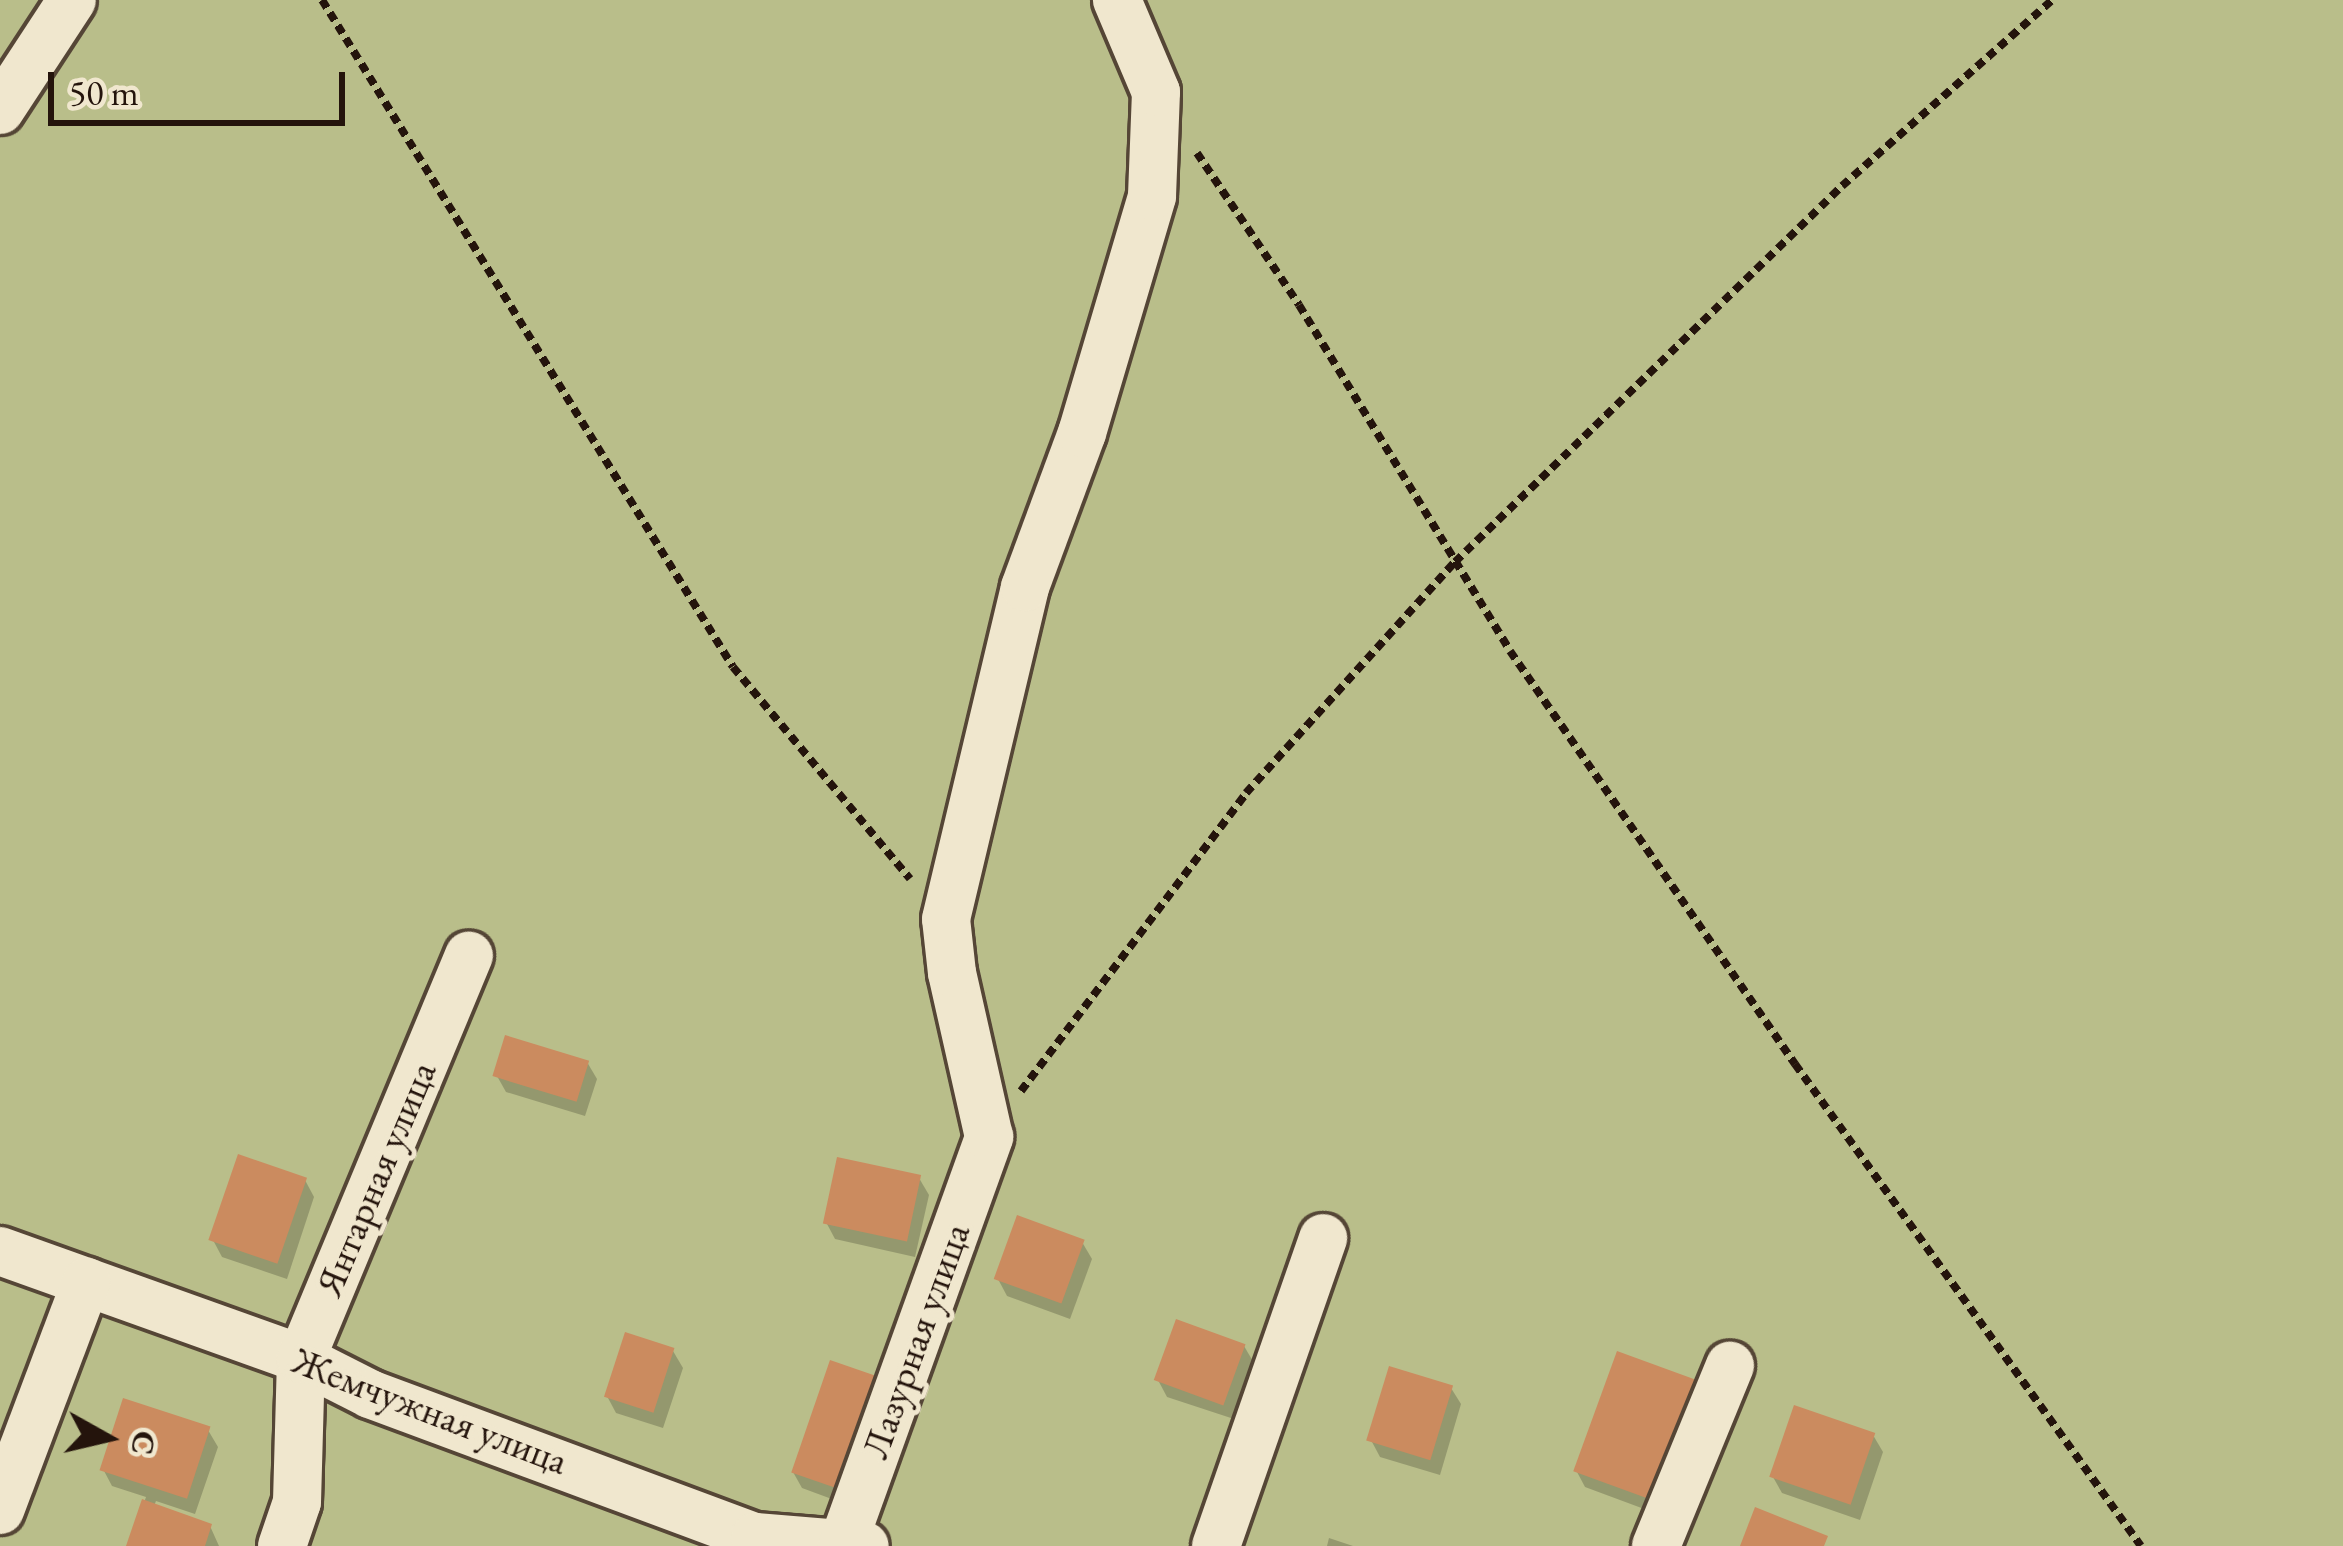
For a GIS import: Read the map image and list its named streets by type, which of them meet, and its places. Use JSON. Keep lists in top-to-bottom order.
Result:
{
  "streets": {
    "street": ["Янтарная улица", "Лазурная улица", "Жемчужная улица"]
  },
  "crossings": [
    ["Янтарная улица", "Жемчужная улица"],
    ["Лазурная улица", "Жемчужная улица"]
  ],
  "scale_bar": "50 m",
  "north": "right"
}
